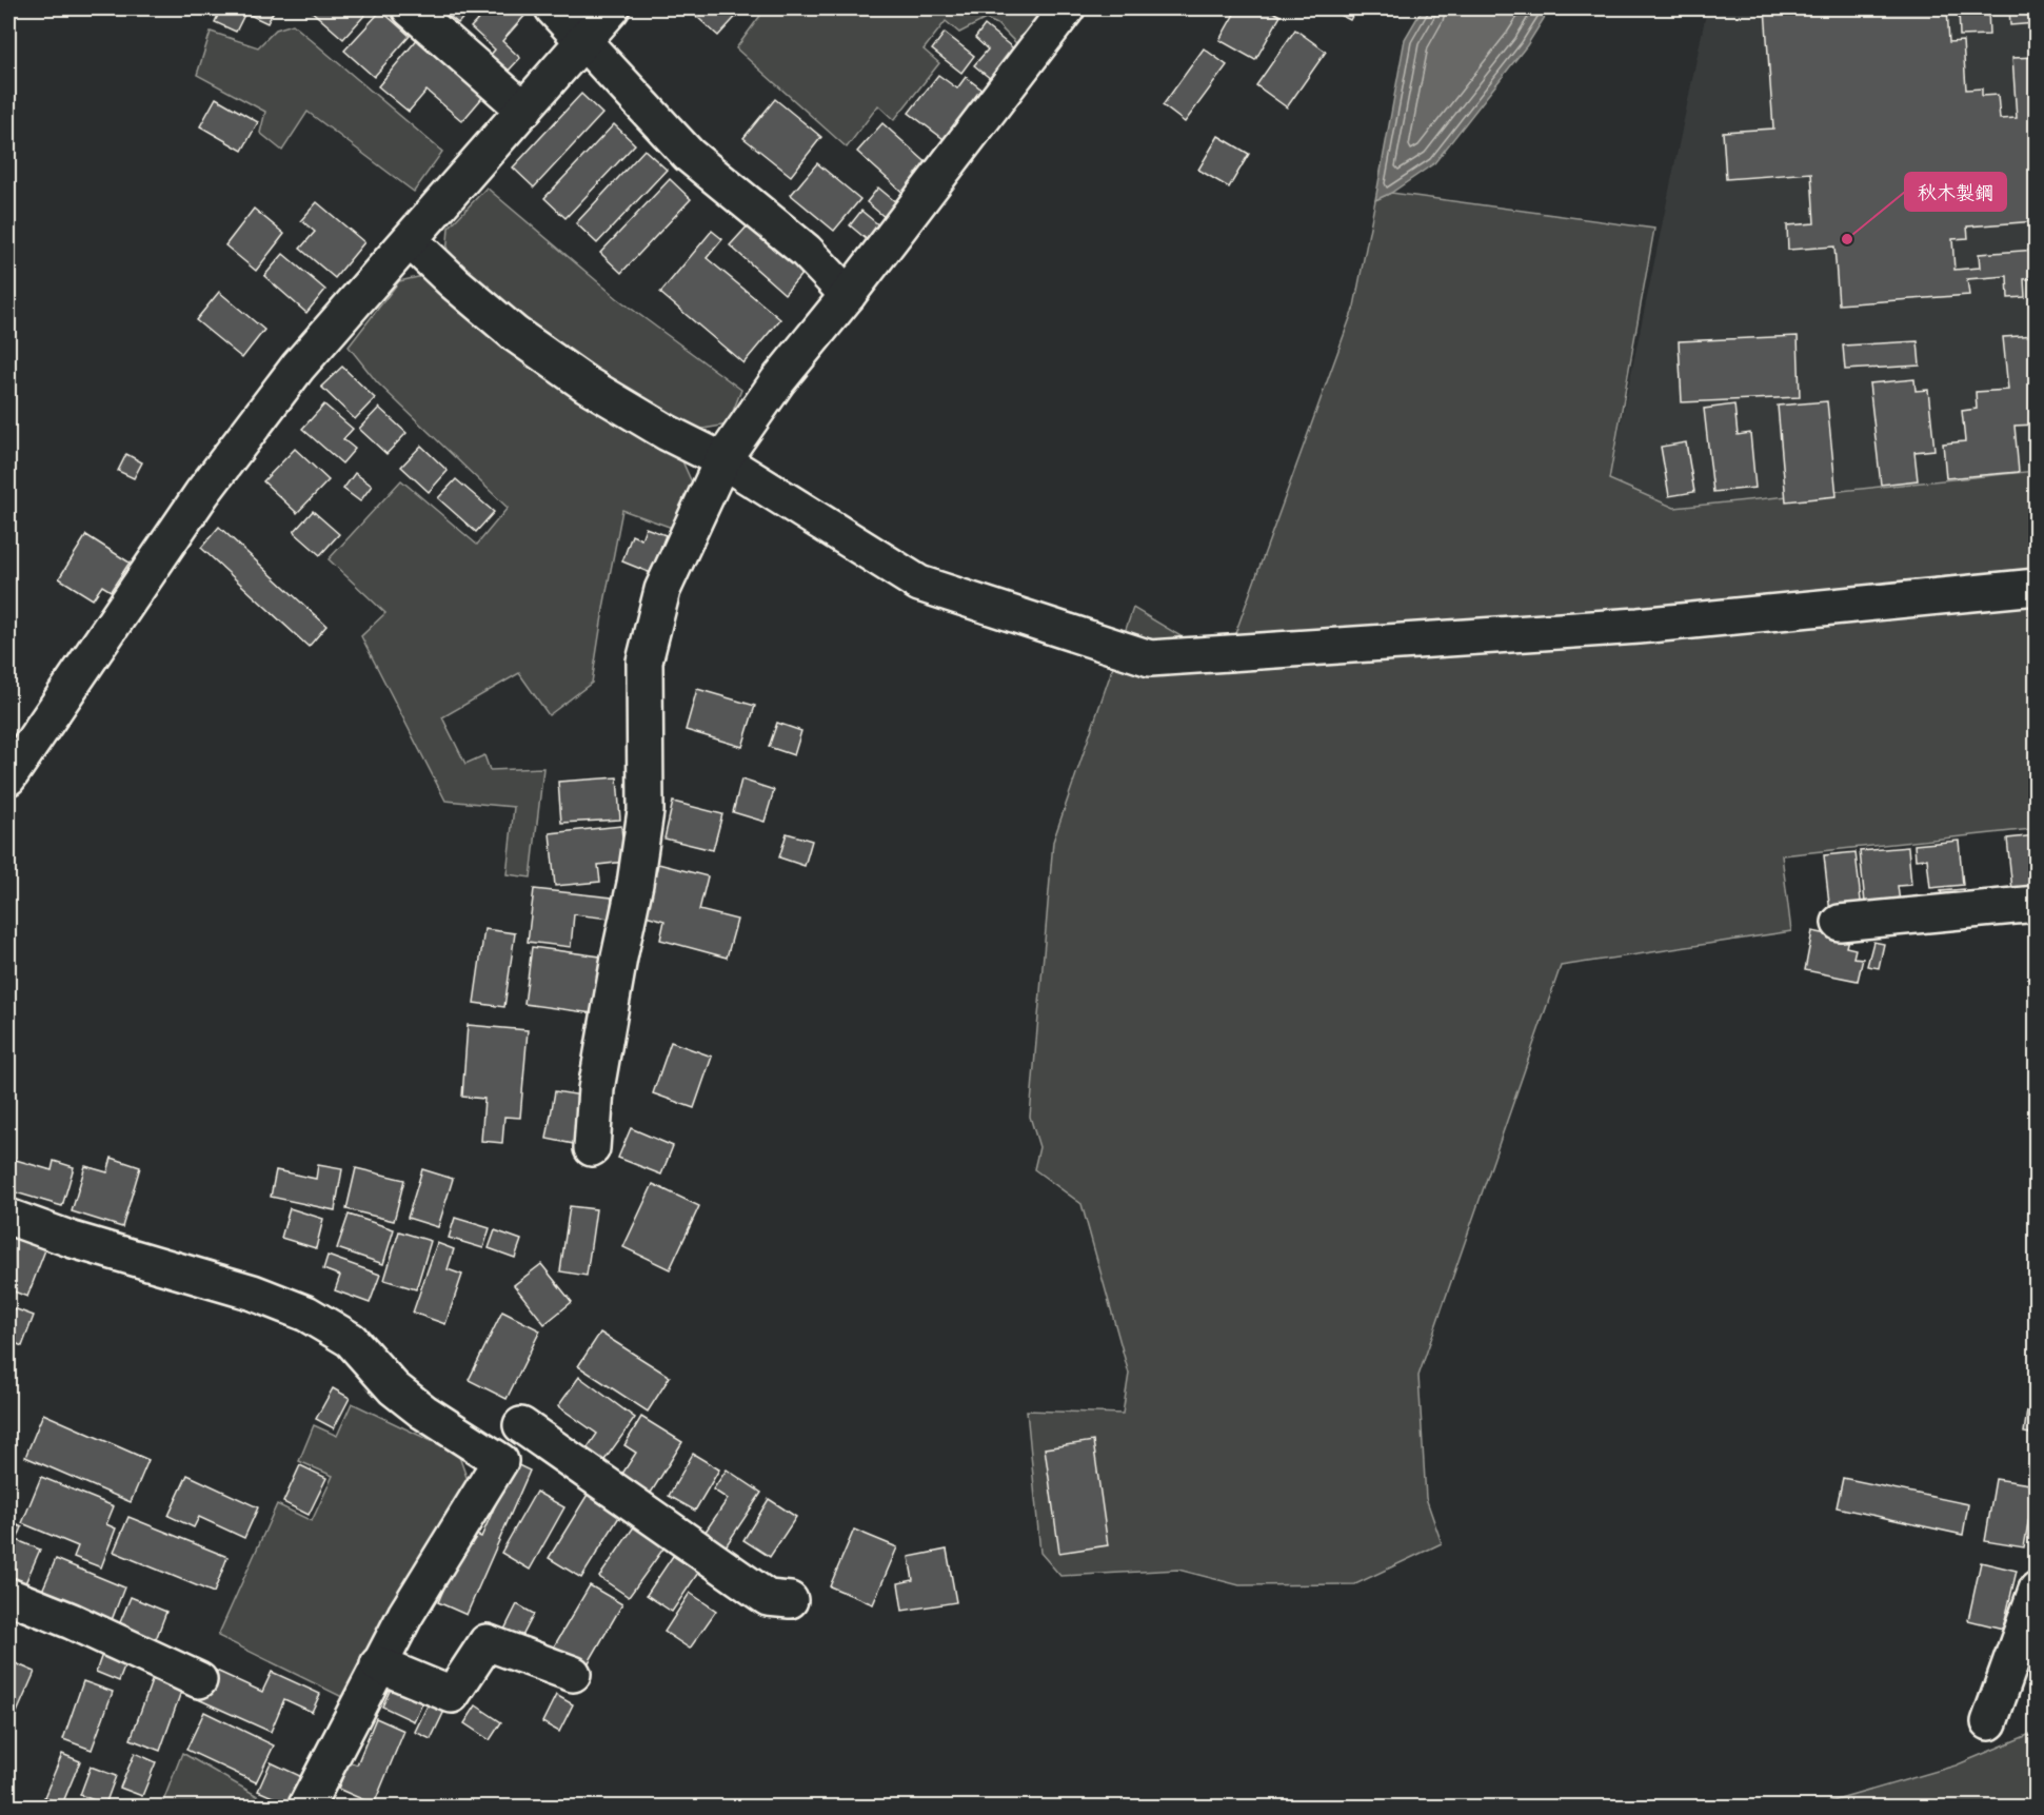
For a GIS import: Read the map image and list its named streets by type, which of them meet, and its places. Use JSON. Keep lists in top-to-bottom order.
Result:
{
  "places": ["秋木製鋼"]
}
